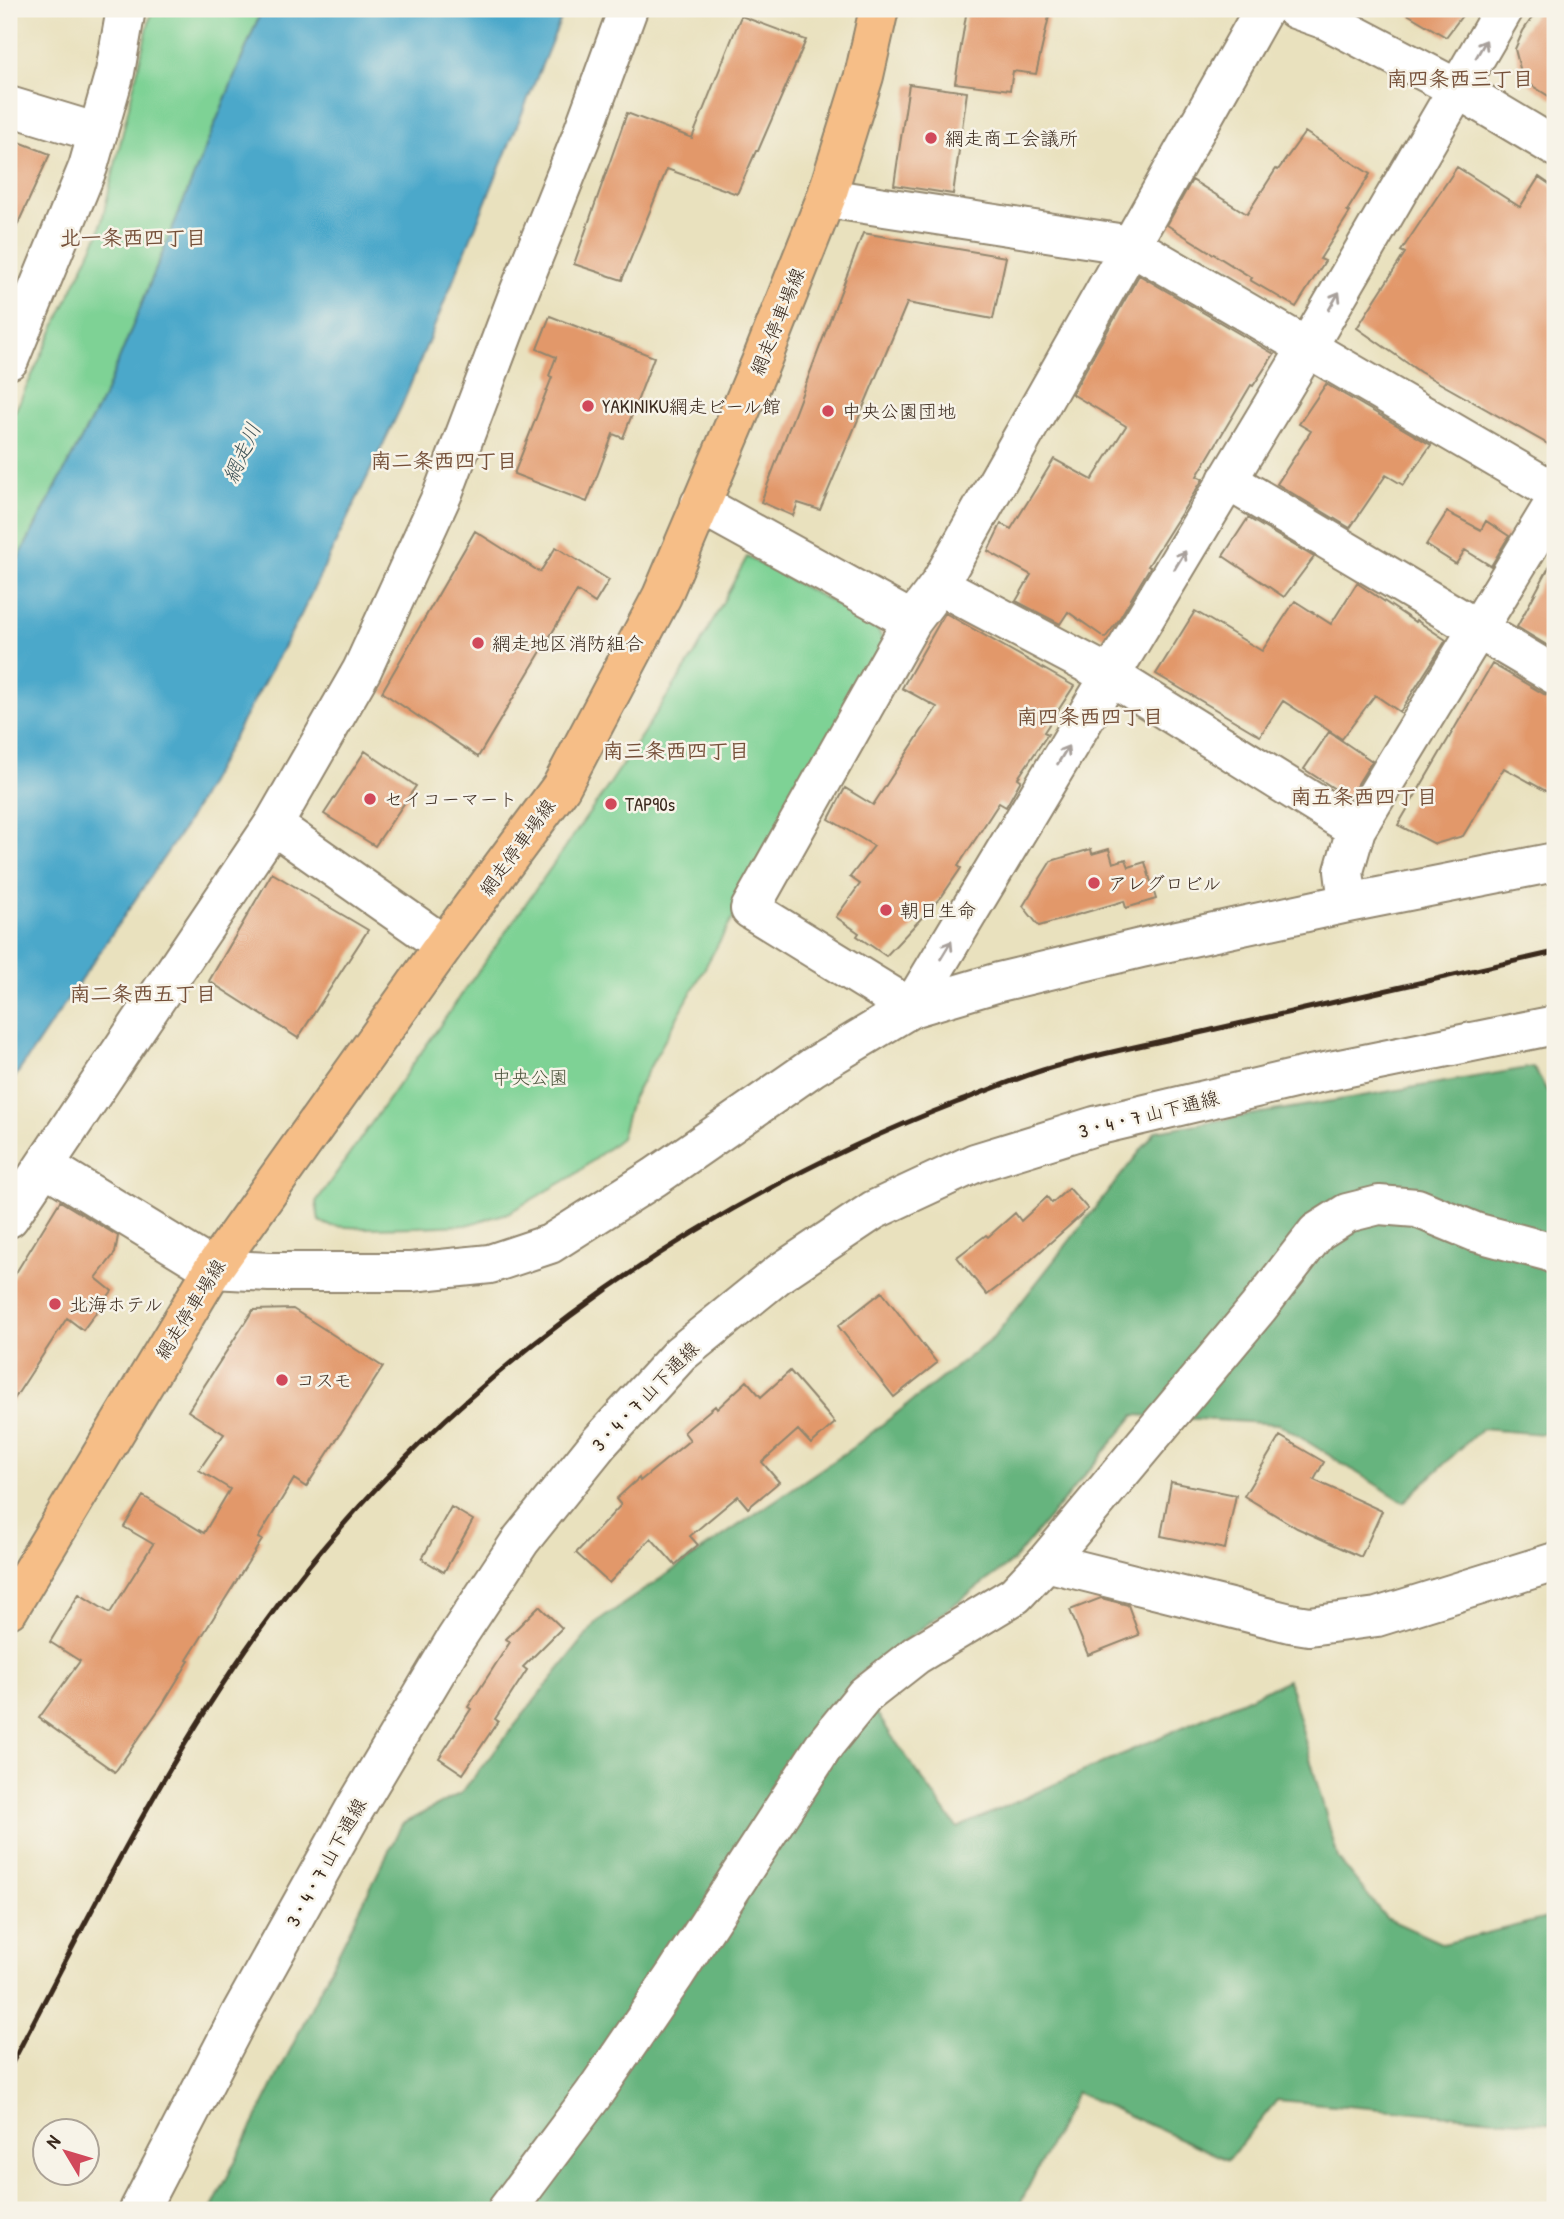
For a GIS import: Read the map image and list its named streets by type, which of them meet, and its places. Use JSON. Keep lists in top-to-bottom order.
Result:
{
  "streets": {
    "main road": ["網走停車場線"],
    "street": ["3・4・7 山下通線"]
  },
  "districts": [
    "南四条西三丁目",
    "北一条西四丁目",
    "南二条西四丁目",
    "南四条西四丁目",
    "南三条西四丁目",
    "南五条西四丁目",
    "南二条西五丁目"
  ],
  "water": ["網走川"],
  "parks": ["中央公園"],
  "places": [
    "網走商工会議所",
    "YAKINIKU網走ビール館",
    "中央公園団地",
    "網走地区消防組合",
    "セイコーマート",
    "TAP90s",
    "アレグロビル",
    "朝日生命",
    "北海ホテル",
    "コスモ"
  ],
  "north": "top left"
}
